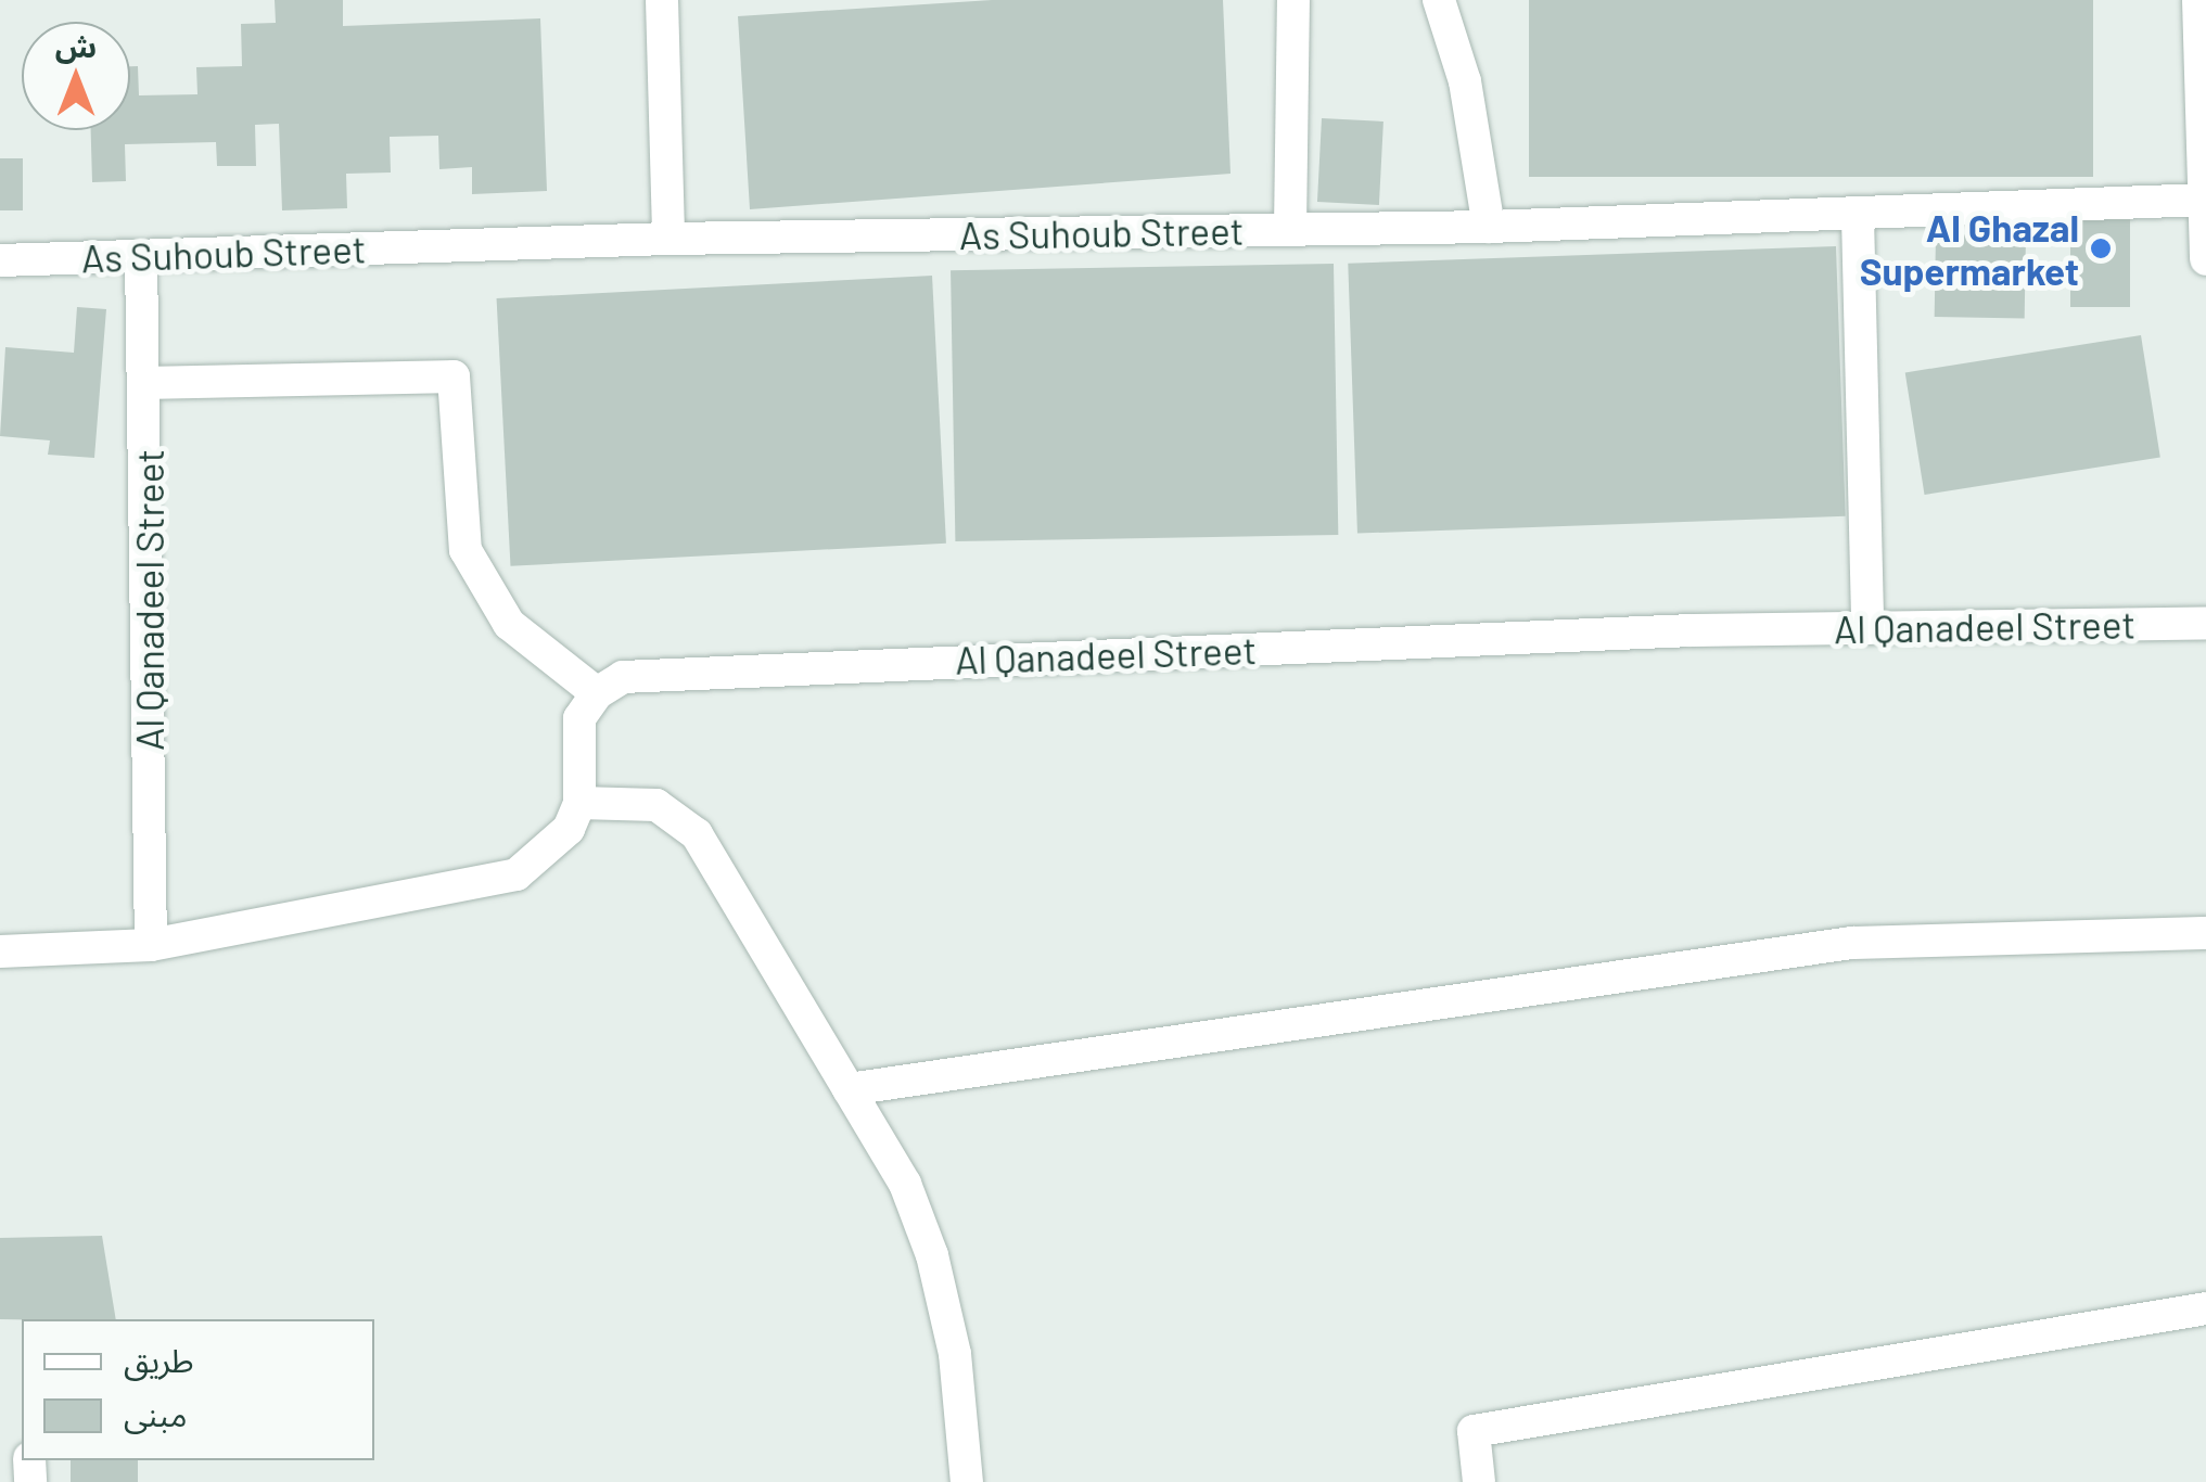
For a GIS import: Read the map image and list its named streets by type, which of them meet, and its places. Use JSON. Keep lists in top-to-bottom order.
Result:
{
  "streets": {
    "street": ["As Suhoub Street", "Al Qanadeel Street"]
  },
  "crossings": [
    ["As Suhoub Street", "Al Qanadeel Street"]
  ],
  "places": ["Al Ghazal Supermarket"],
  "legend": ["طريق", "مبنى"],
  "north": "top"
}
